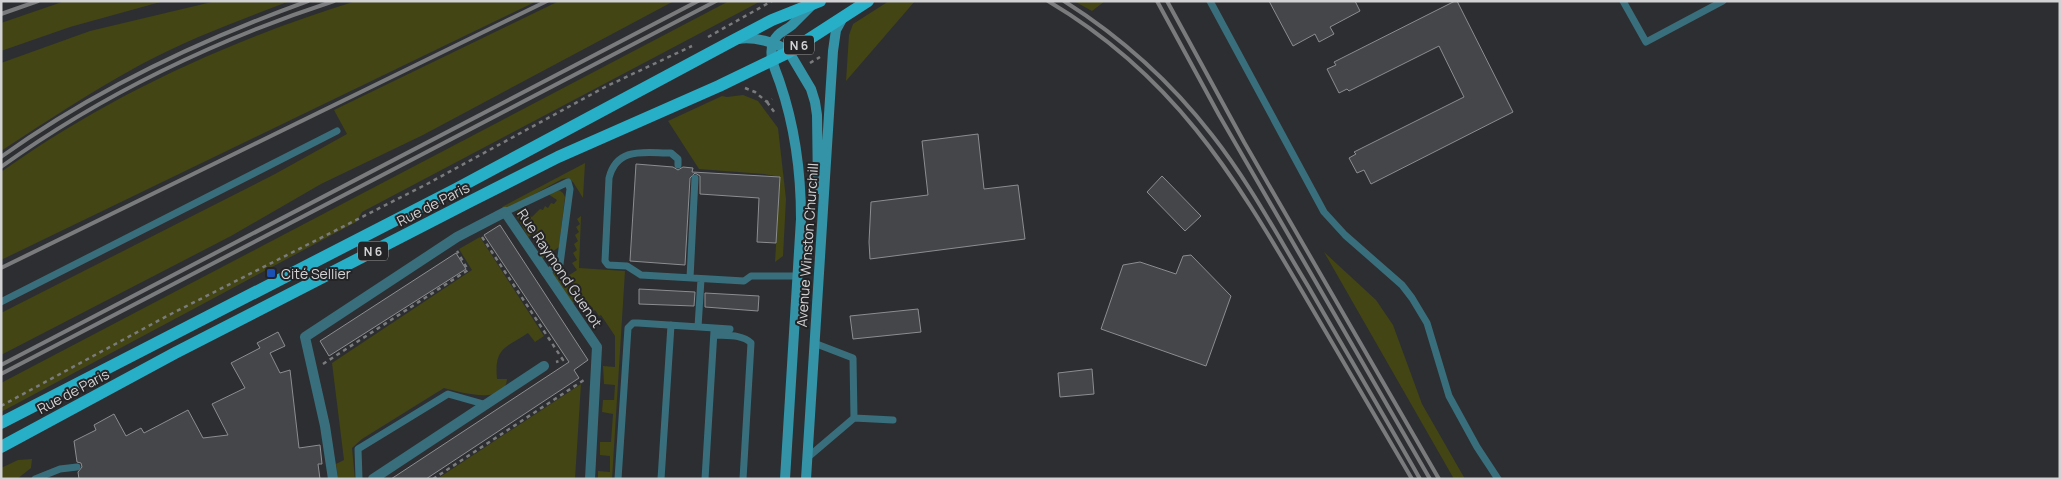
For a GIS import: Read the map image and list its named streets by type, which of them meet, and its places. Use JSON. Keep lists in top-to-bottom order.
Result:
{
  "streets": {
    "main road": ["N 6", "Rue de Paris", "Avenue Winston Churchill"],
    "street": ["Rue Raymond Guenot"]
  },
  "crossings": [
    ["N 6", "Rue de Paris"],
    ["N 6", "Avenue Winston Churchill"],
    ["Rue de Paris", "Avenue Winston Churchill"]
  ],
  "places": {
    "transit": ["Cité Sellier"]
  }
}
